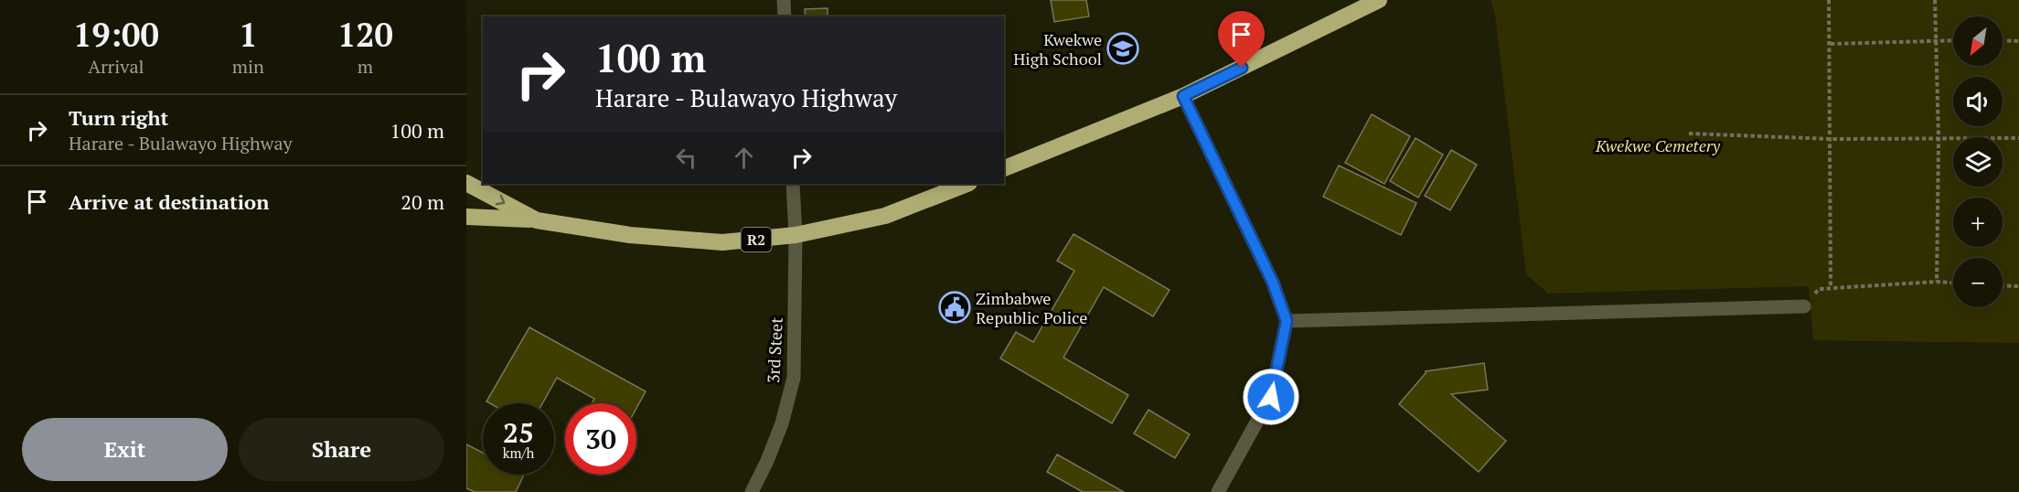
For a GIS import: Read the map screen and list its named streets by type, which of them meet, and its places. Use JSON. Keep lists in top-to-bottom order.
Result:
{
  "streets": {
    "highway": ["R2"],
    "street": ["3rd Steet"]
  },
  "crossings": [
    ["R2", "3rd Steet"]
  ],
  "parks": ["Kwekwe Cemetery"],
  "places": {
    "school or university": ["Kwekwe High School"],
    "public building": ["Zimbabwe Republic Police"]
  },
  "north": "bottom left",
  "page": {
    "eta": [
      "19:00",
      "Arrival",
      "1",
      "min",
      "120",
      "m"
    ],
    "map_buttons": ["+", "−"],
    "turn": ["100 m", "Harare - Bulawayo Highway"],
    "list": [
      {
        "name": "Turn right",
        "note": "Harare - Bulawayo Highway",
        "value": "100 m"
      },
      {
        "name": "Arrive at destination",
        "value": "20 m"
      }
    ],
    "speed": "25 km/h",
    "limit": "30",
    "buttons": ["Exit", "Share"]
  }
}
